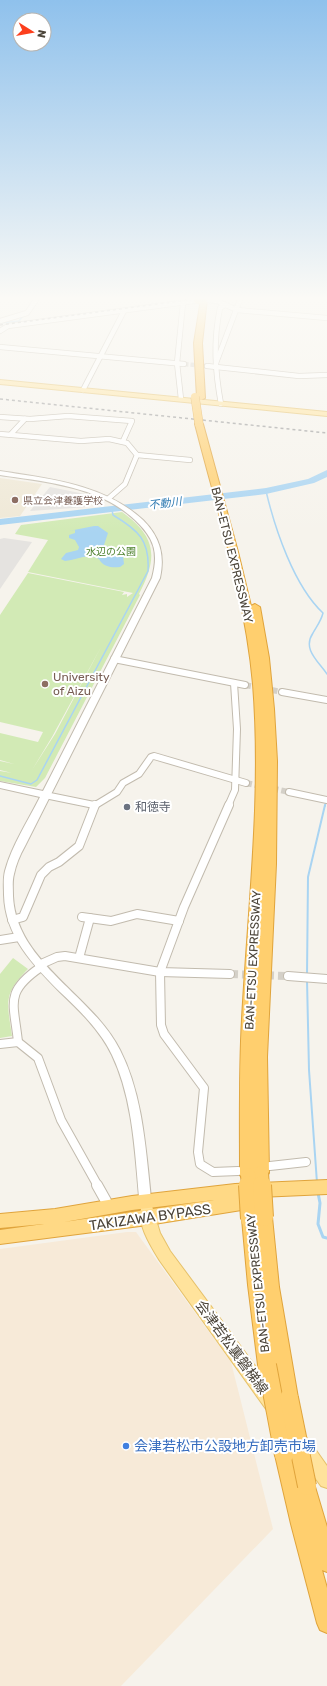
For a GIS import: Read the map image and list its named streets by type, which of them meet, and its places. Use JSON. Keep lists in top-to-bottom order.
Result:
{
  "streets": {
    "highway": ["BAN-ETSU EXPRESSWAY", "TAKIZAWA BYPASS"],
    "main road": ["会津若松裏磐梯線"]
  },
  "crossings": [
    ["TAKIZAWA BYPASS", "会津若松裏磐梯線"]
  ],
  "water": ["不動川"],
  "parks": ["水辺の公園"],
  "places": [
    "県立会津養護学校",
    "University of Aizu",
    "和徳寺",
    "会津若松市公設地方卸売市場"
  ],
  "north": "right"
}
